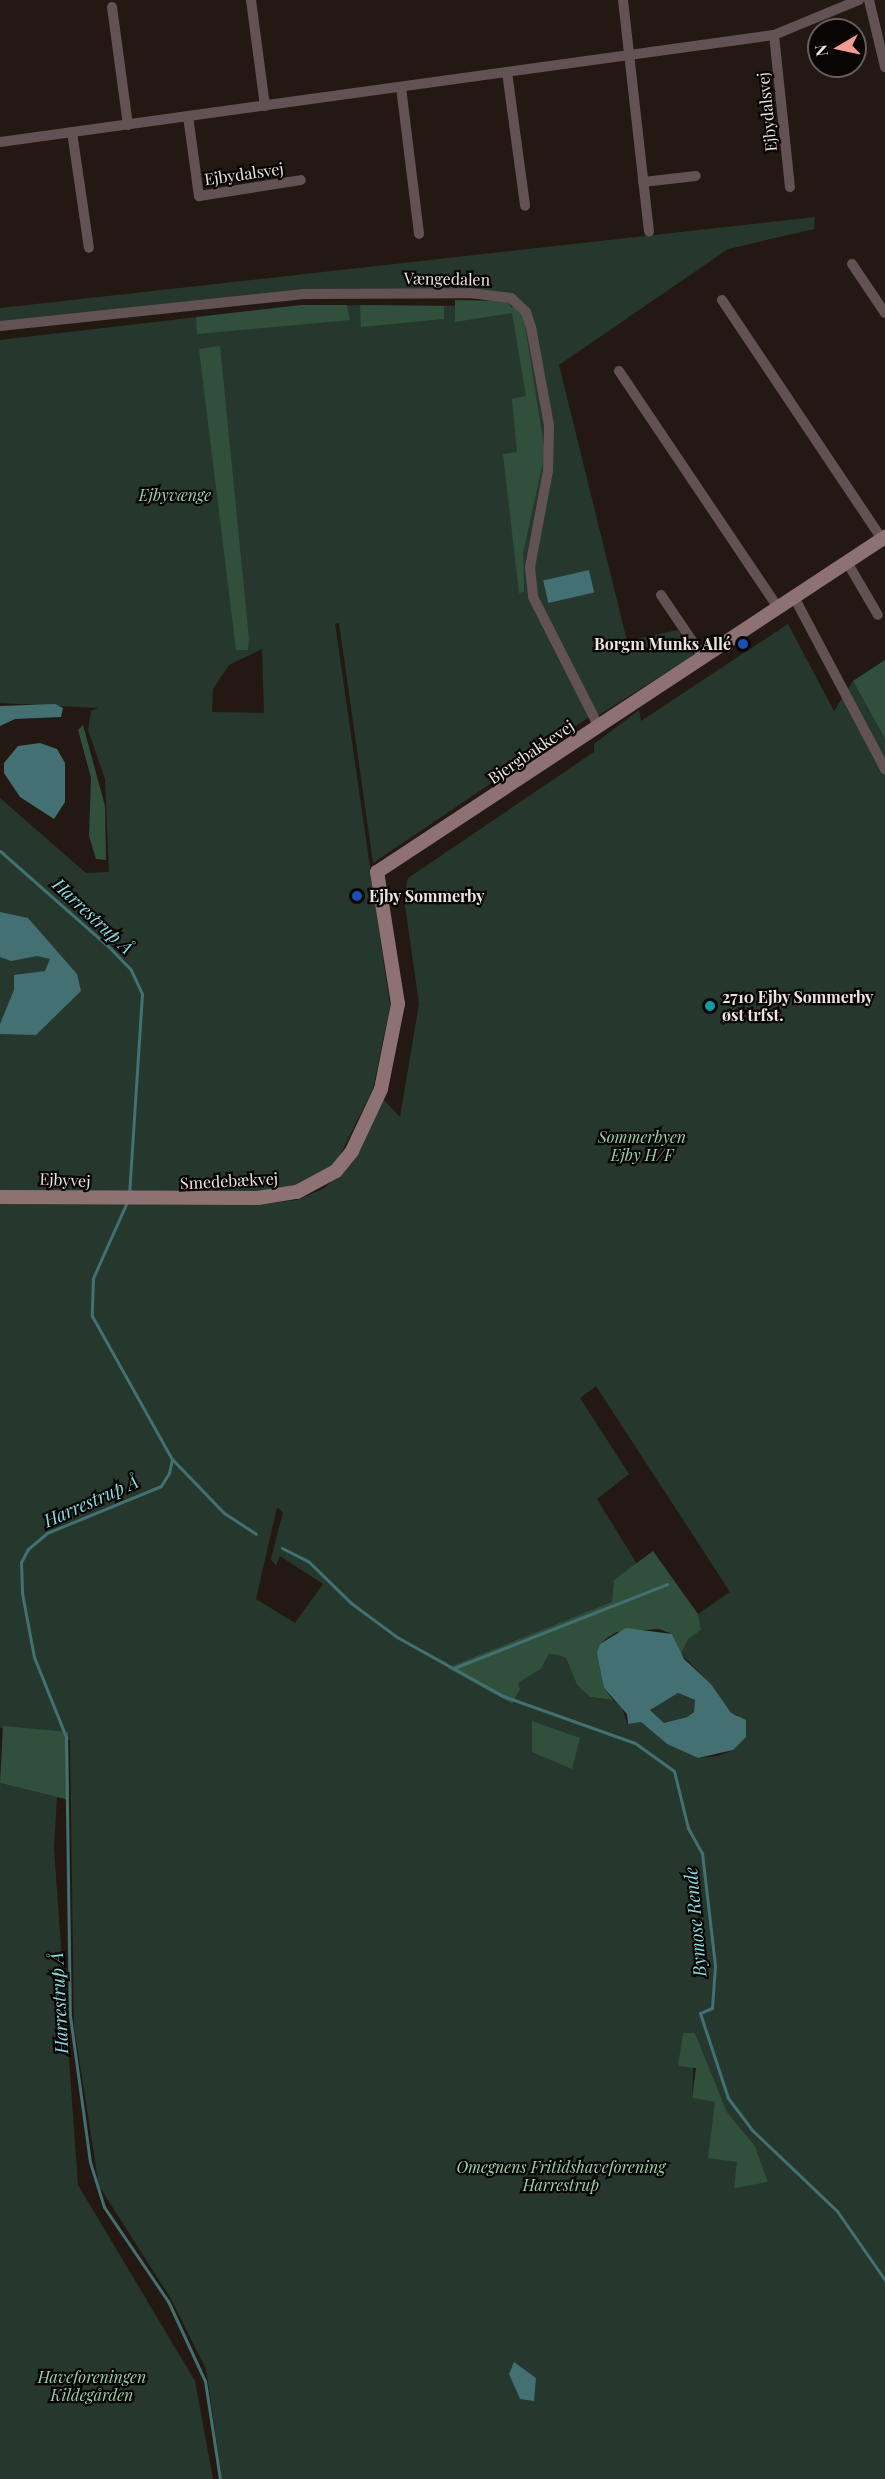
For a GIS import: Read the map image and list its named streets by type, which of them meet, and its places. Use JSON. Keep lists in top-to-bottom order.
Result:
{
  "streets": {
    "street": [
      "Ejbydalsvej",
      "Vængedalen",
      "Bjergbakkevej",
      "Ejbyvej",
      "Smedebækvej"
    ]
  },
  "crossings": [
    ["Vængedalen", "Bjergbakkevej"],
    ["Bjergbakkevej", "Smedebækvej"],
    ["Ejbyvej", "Smedebækvej"]
  ],
  "water": ["Harrestrup Å", "Bymose Rende"],
  "parks": [
    "Ejbyvænge",
    "Sommerbyen Ejby H/F",
    "Omegnens Fritidshaveforening Harrestrup",
    "Haveforeningen Kildegården"
  ],
  "places": ["Borgm Munks Allé", "Ejby Sommerby", "2710 Ejby Sommerby øst trfst."],
  "north": "left"
}
